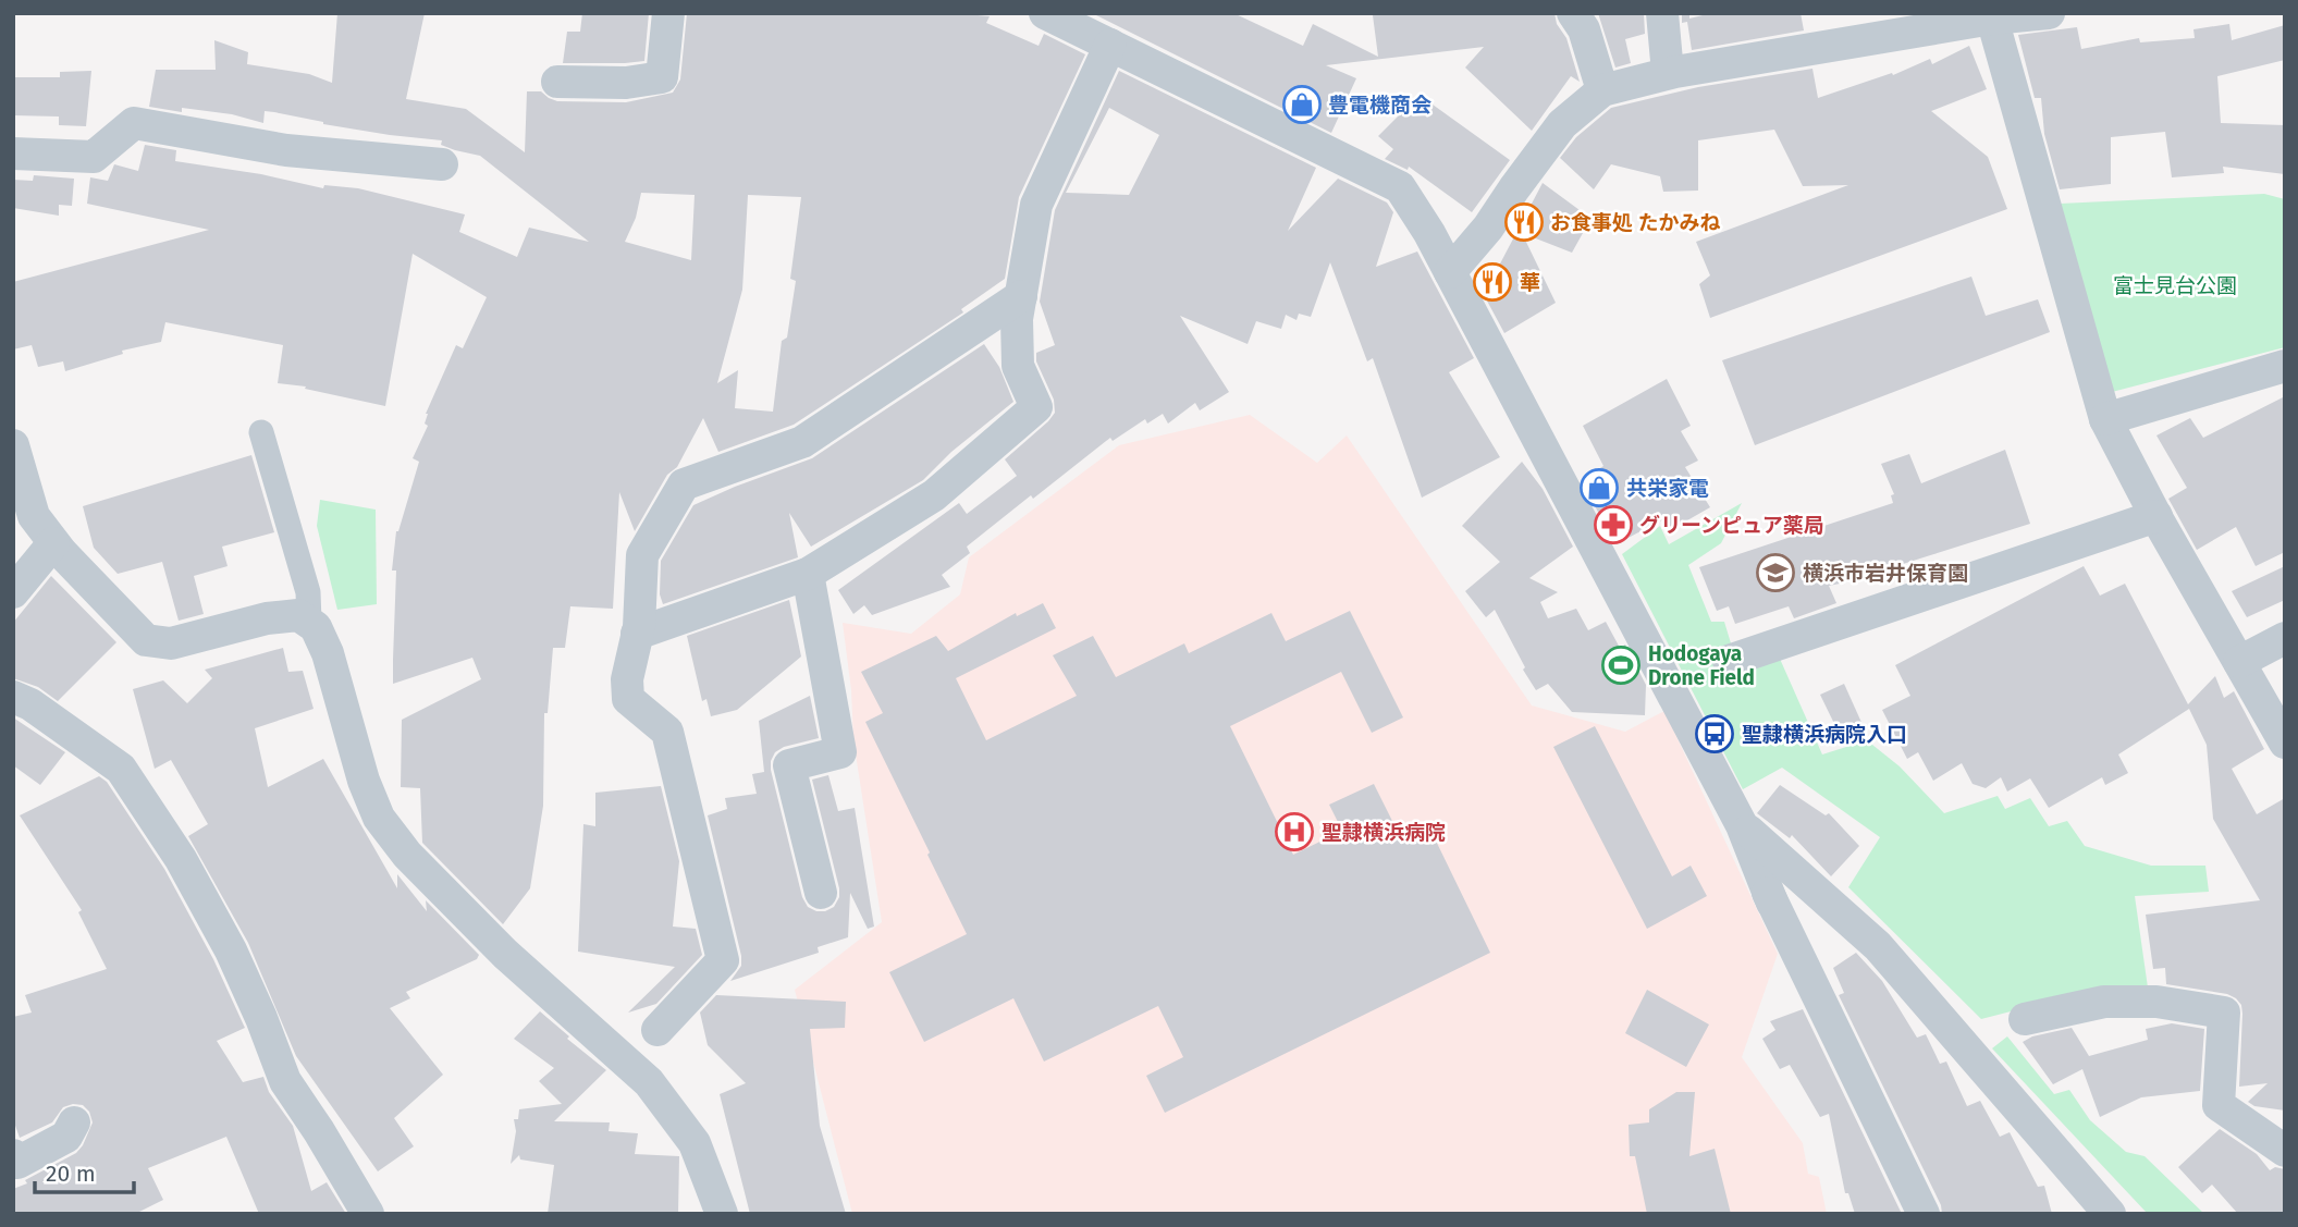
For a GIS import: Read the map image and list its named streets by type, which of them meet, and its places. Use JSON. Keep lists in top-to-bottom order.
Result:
{
  "parks": ["富士見台公園"],
  "places": {
    "shop": ["豊電機商会", "共栄家電"],
    "restaurant": ["お食事処 たかみね", "華"],
    "pharmacy": ["グリーンピュア薬局"],
    "school or university": ["横浜市岩井保育園"],
    "sports": ["Hodogaya Drone Field"],
    "bus stop": ["聖隷横浜病院入口"],
    "hospital": ["聖隷横浜病院"]
  },
  "scale_bar": "20 m"
}
